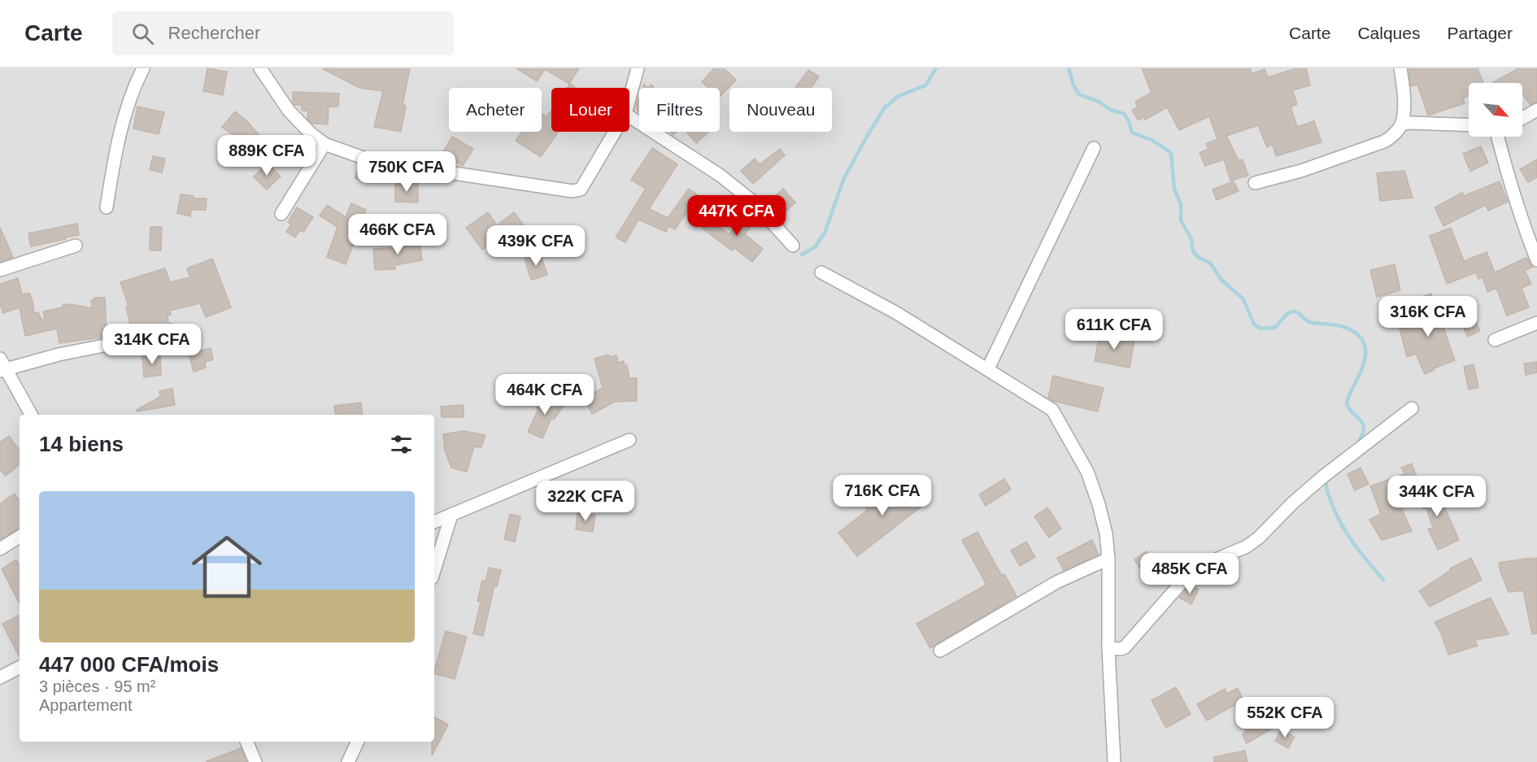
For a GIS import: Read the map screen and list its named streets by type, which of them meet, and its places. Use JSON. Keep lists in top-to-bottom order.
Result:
{
  "north": "bottom right",
  "page": {
    "header": "Carte",
    "search": "Rechercher",
    "nav": ["Carte", "Calques", "Partager"],
    "chip": [
      "Acheter",
      "Louer",
      "Filtres",
      "Nouveau"
    ],
    "price": [
      "889K CFA",
      "750K CFA",
      "447K CFA",
      "466K CFA",
      "439K CFA",
      "316K CFA",
      "611K CFA",
      "314K CFA",
      "464K CFA",
      "716K CFA",
      "344K CFA",
      "322K CFA",
      "485K CFA",
      "552K CFA"
    ],
    "heading": "14 biens",
    "list": [
      {
        "name": "447 000 CFA/mois",
        "note": "3 pièces · 95 m² · Appartement"
      }
    ]
  }
}
